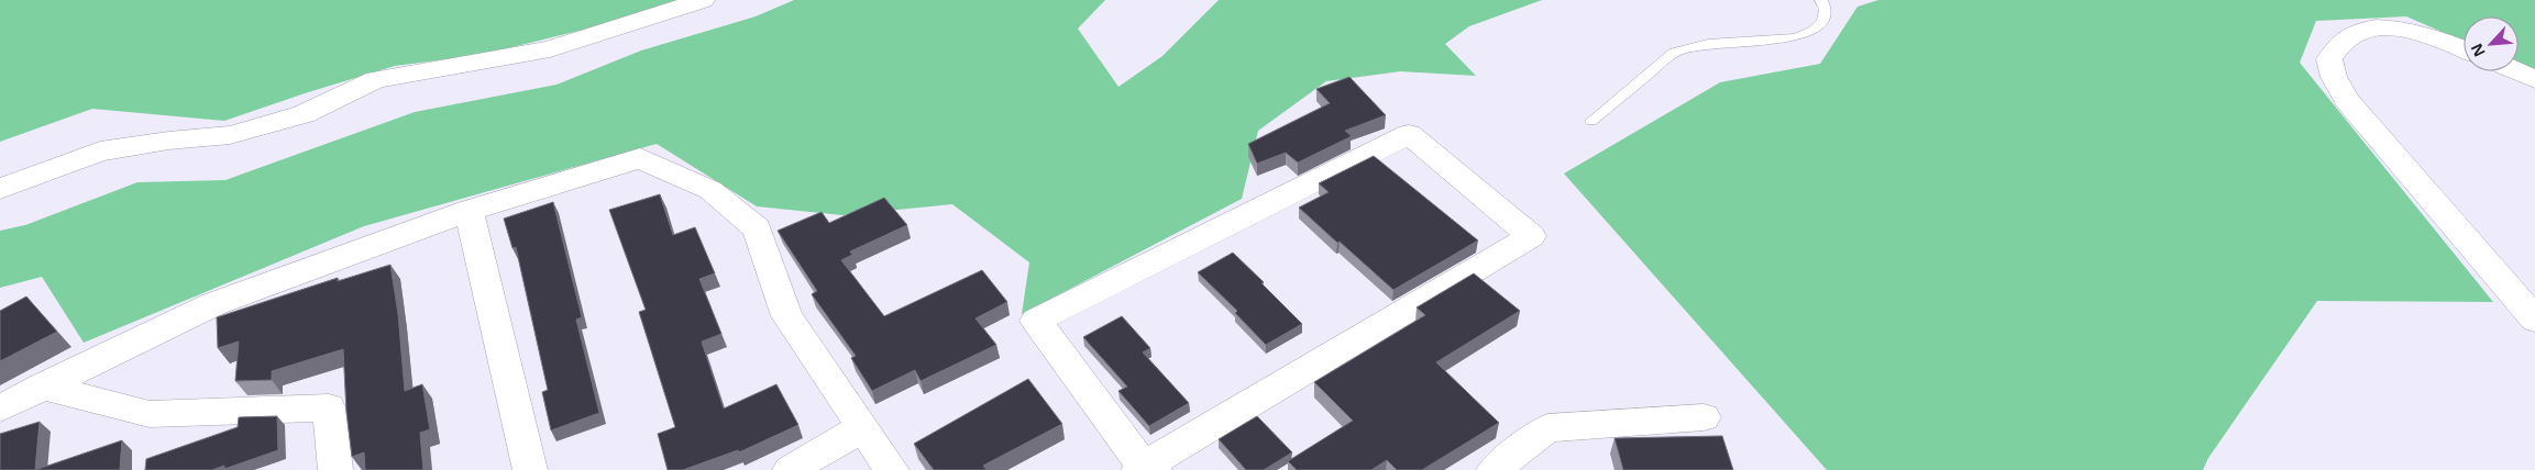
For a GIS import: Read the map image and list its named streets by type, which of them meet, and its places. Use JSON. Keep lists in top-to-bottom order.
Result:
{
  "north": "bottom left"
}
